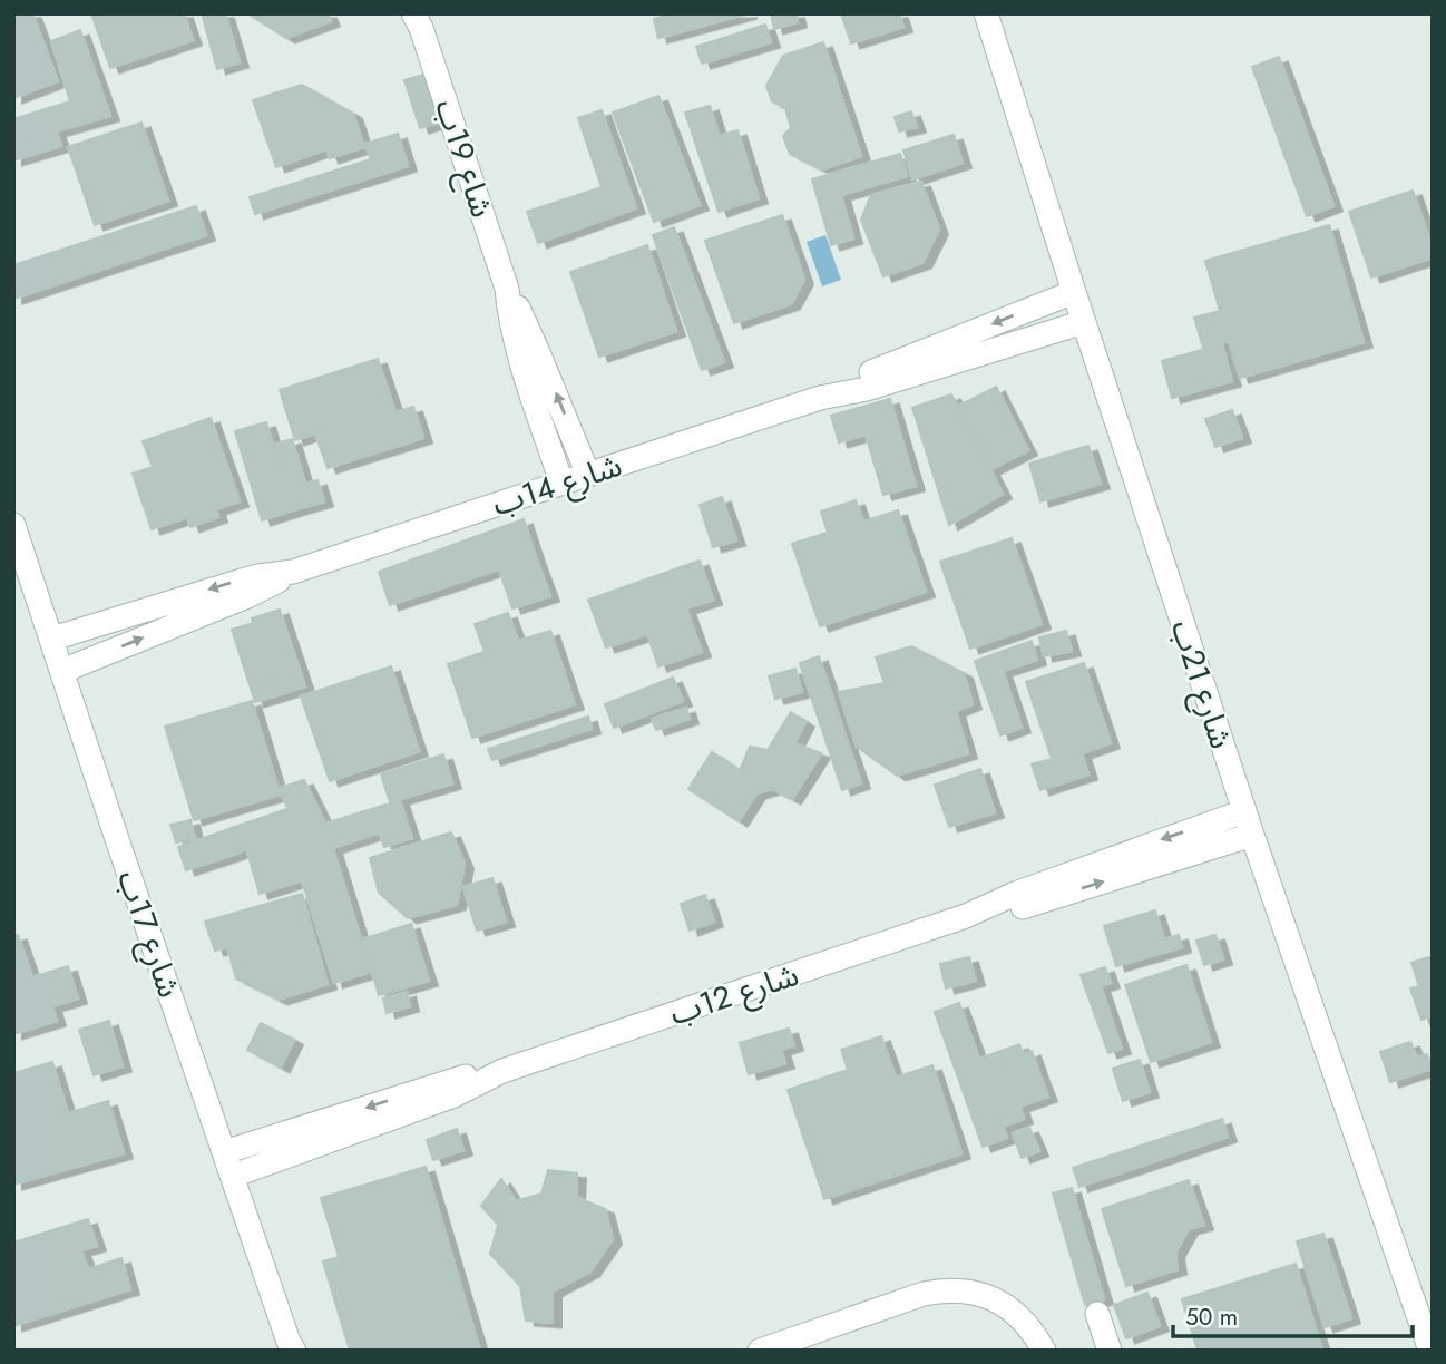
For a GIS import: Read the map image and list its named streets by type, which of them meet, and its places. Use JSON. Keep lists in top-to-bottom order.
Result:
{
  "streets": {
    "street": [
      "شاع 19ب",
      "شارع 14ب",
      "شارع 21ب",
      "شارع 17ب",
      "شارع 12ب"
    ]
  },
  "crossings": [
    ["شاع 19ب", "شارع 14ب"],
    ["شارع 14ب", "شارع 21ب"],
    ["شارع 14ب", "شارع 17ب"],
    ["شارع 21ب", "شارع 12ب"],
    ["شارع 17ب", "شارع 12ب"]
  ],
  "scale_bar": "50 m"
}
